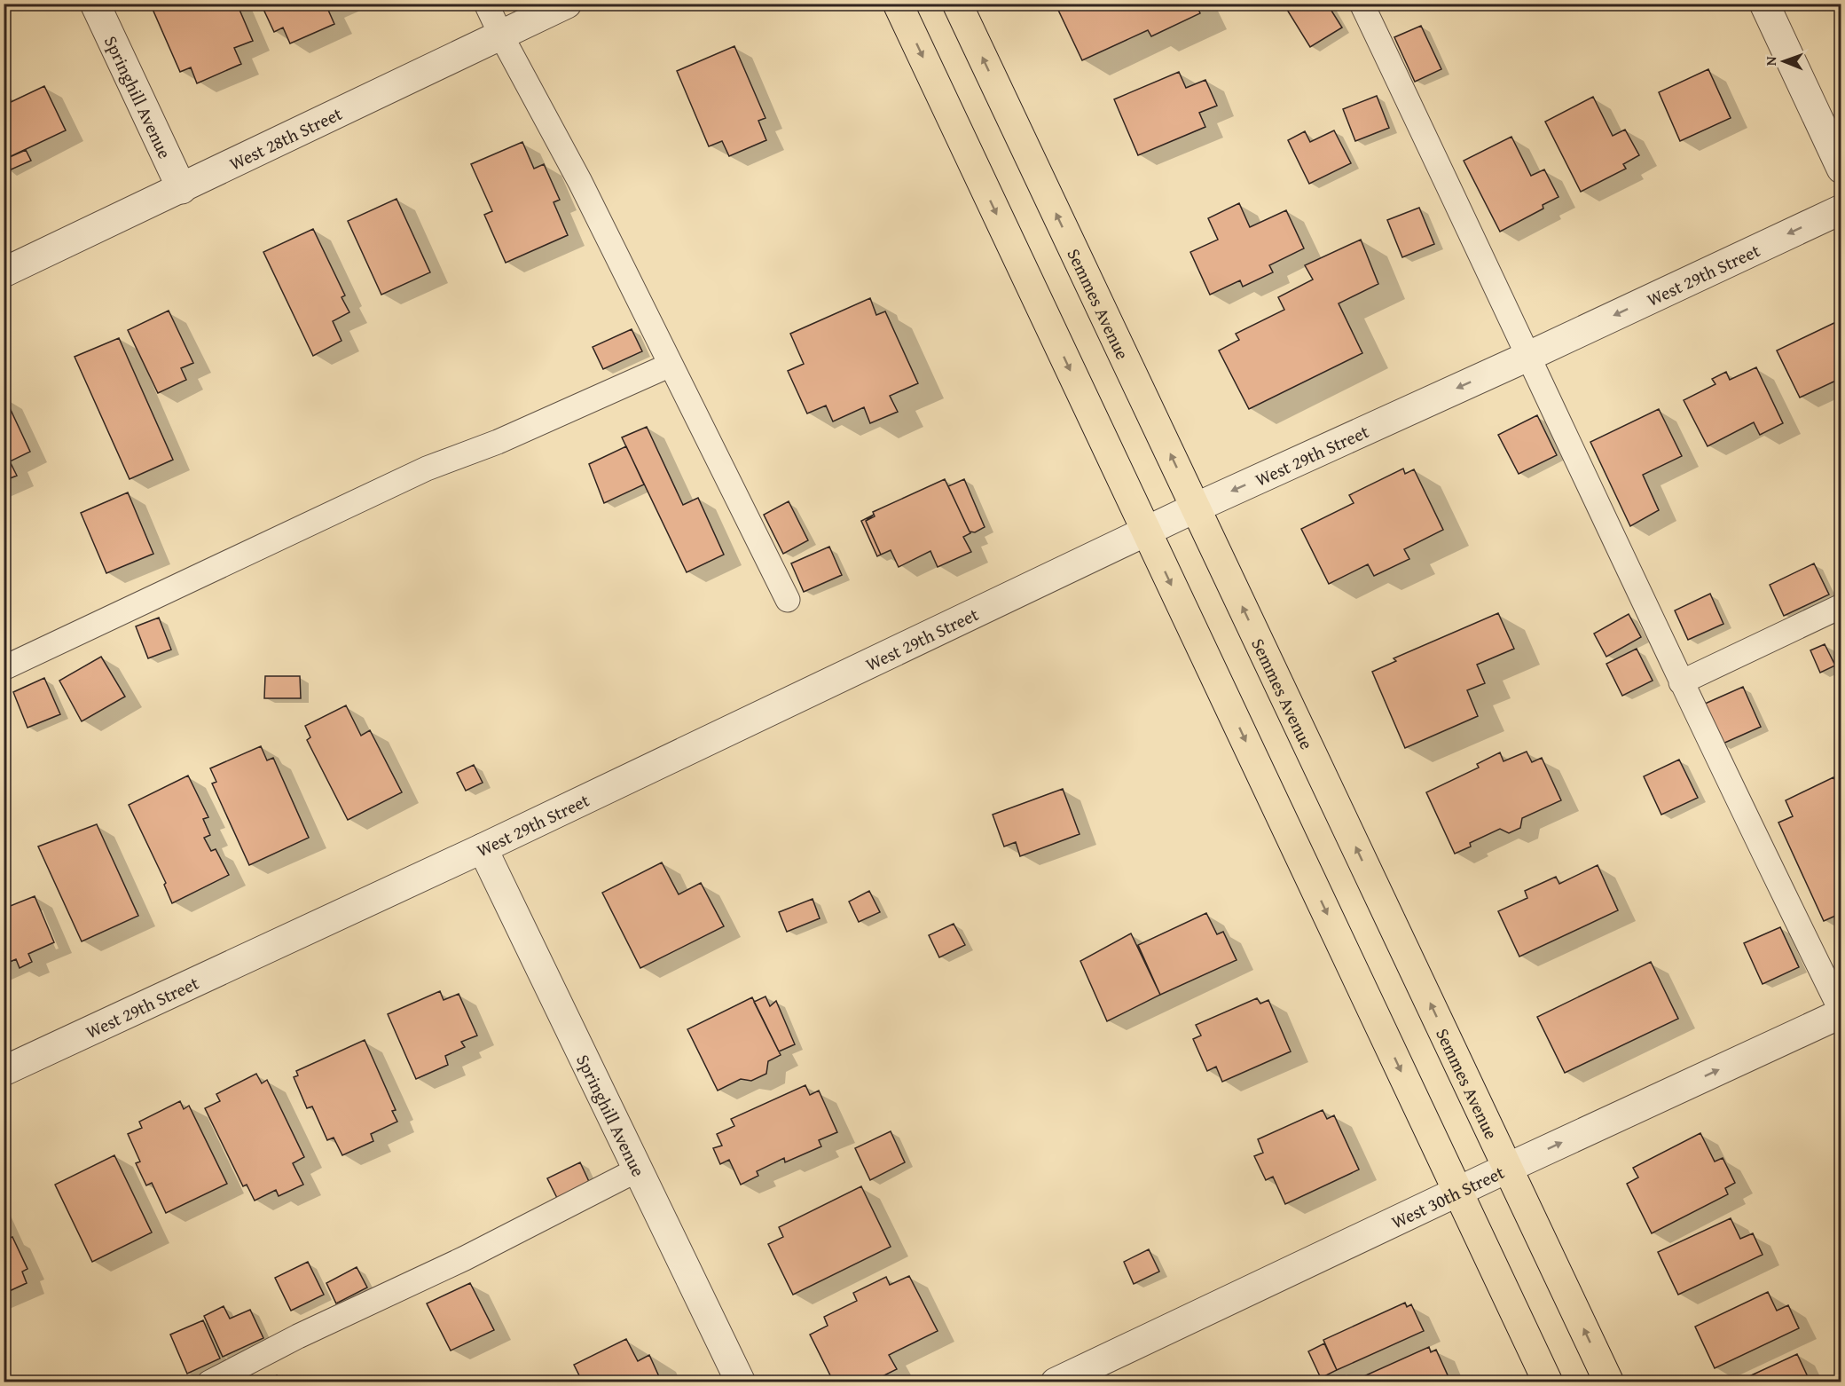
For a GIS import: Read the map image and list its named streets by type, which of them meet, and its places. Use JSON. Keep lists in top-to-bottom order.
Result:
{
  "streets": {
    "main road": ["Semmes Avenue"],
    "street": [
      "Springhill Avenue",
      "West 28th Street",
      "West 29th Street",
      "West 30th Street"
    ]
  },
  "crossings": [
    ["Springhill Avenue", "West 28th Street"],
    ["Springhill Avenue", "West 29th Street"],
    ["West 29th Street", "Semmes Avenue"],
    ["Semmes Avenue", "West 30th Street"]
  ],
  "one_way": ["West 29th Street", "West 30th Street"],
  "north": "left"
}
